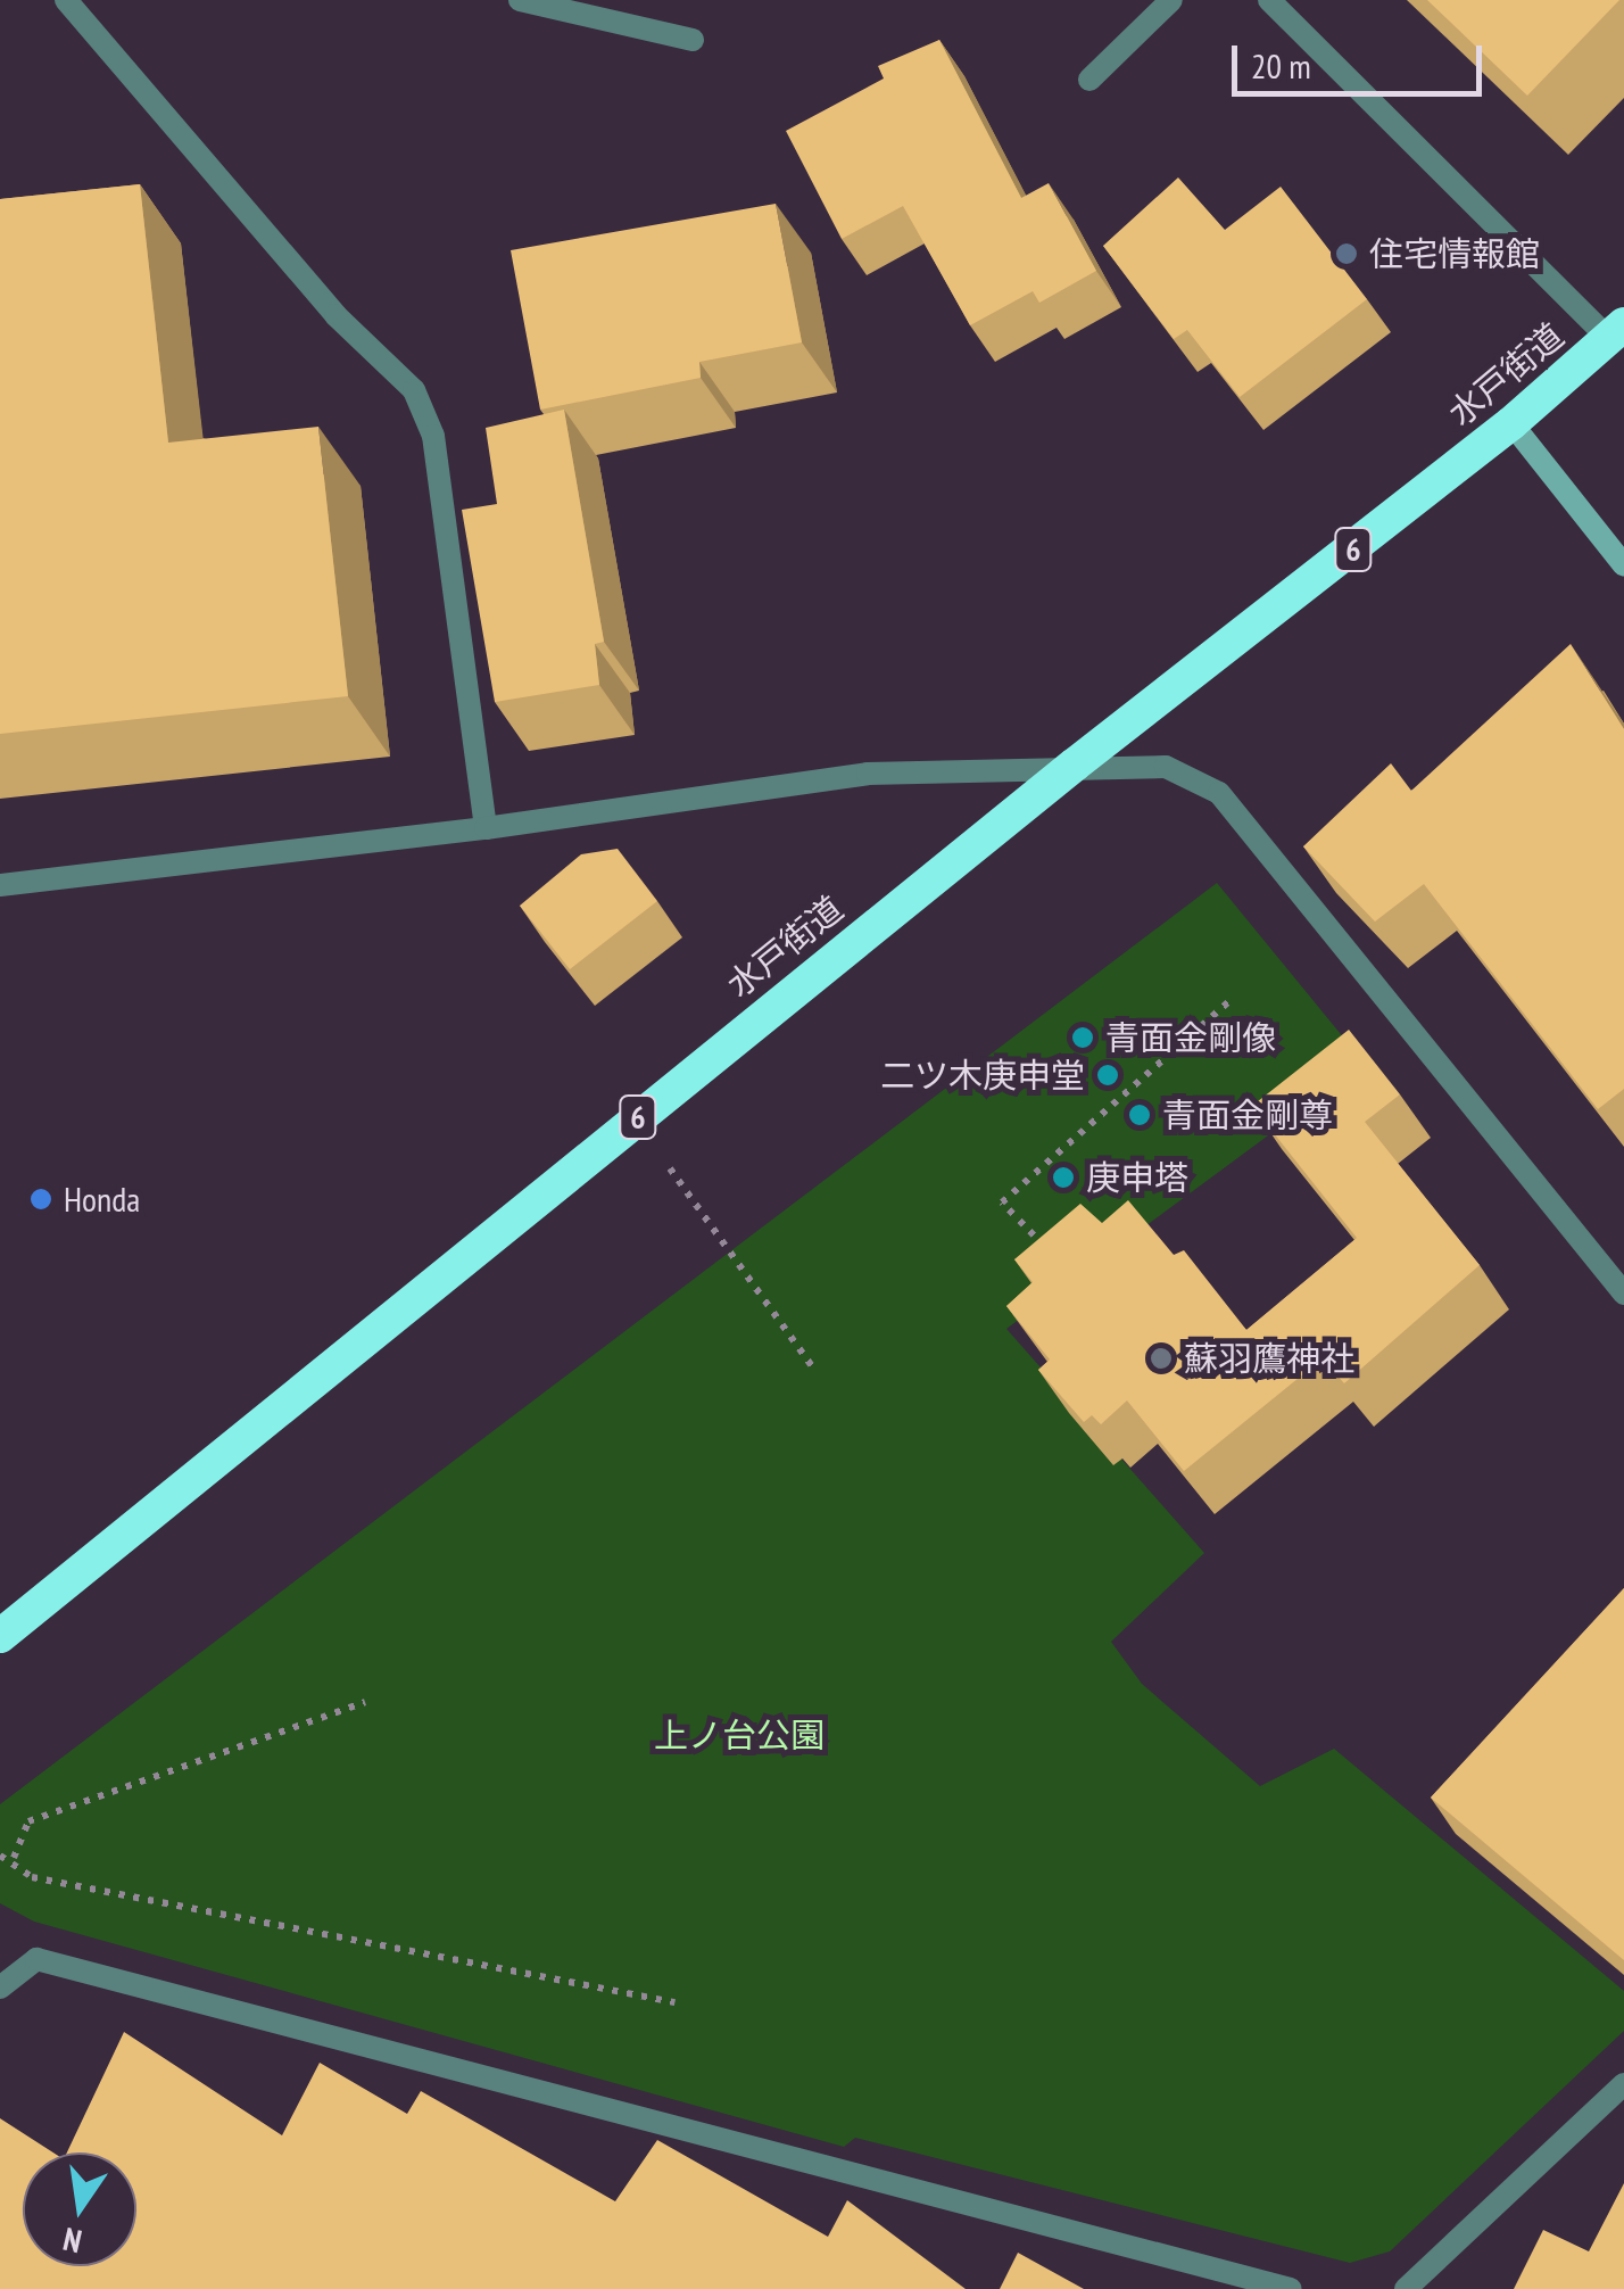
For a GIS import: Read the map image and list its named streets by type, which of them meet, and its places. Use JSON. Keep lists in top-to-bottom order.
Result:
{
  "streets": {
    "highway": ["水戸街道", "6"]
  },
  "parks": ["上ノ台公園"],
  "places": [
    "住宅情報館",
    "青面金剛像",
    "二ツ木庚申堂",
    "青面金剛尊",
    "庚申塔",
    "Honda",
    "蘇羽鷹神社"
  ],
  "scale_bar": "20 m",
  "north": "bottom"
}
